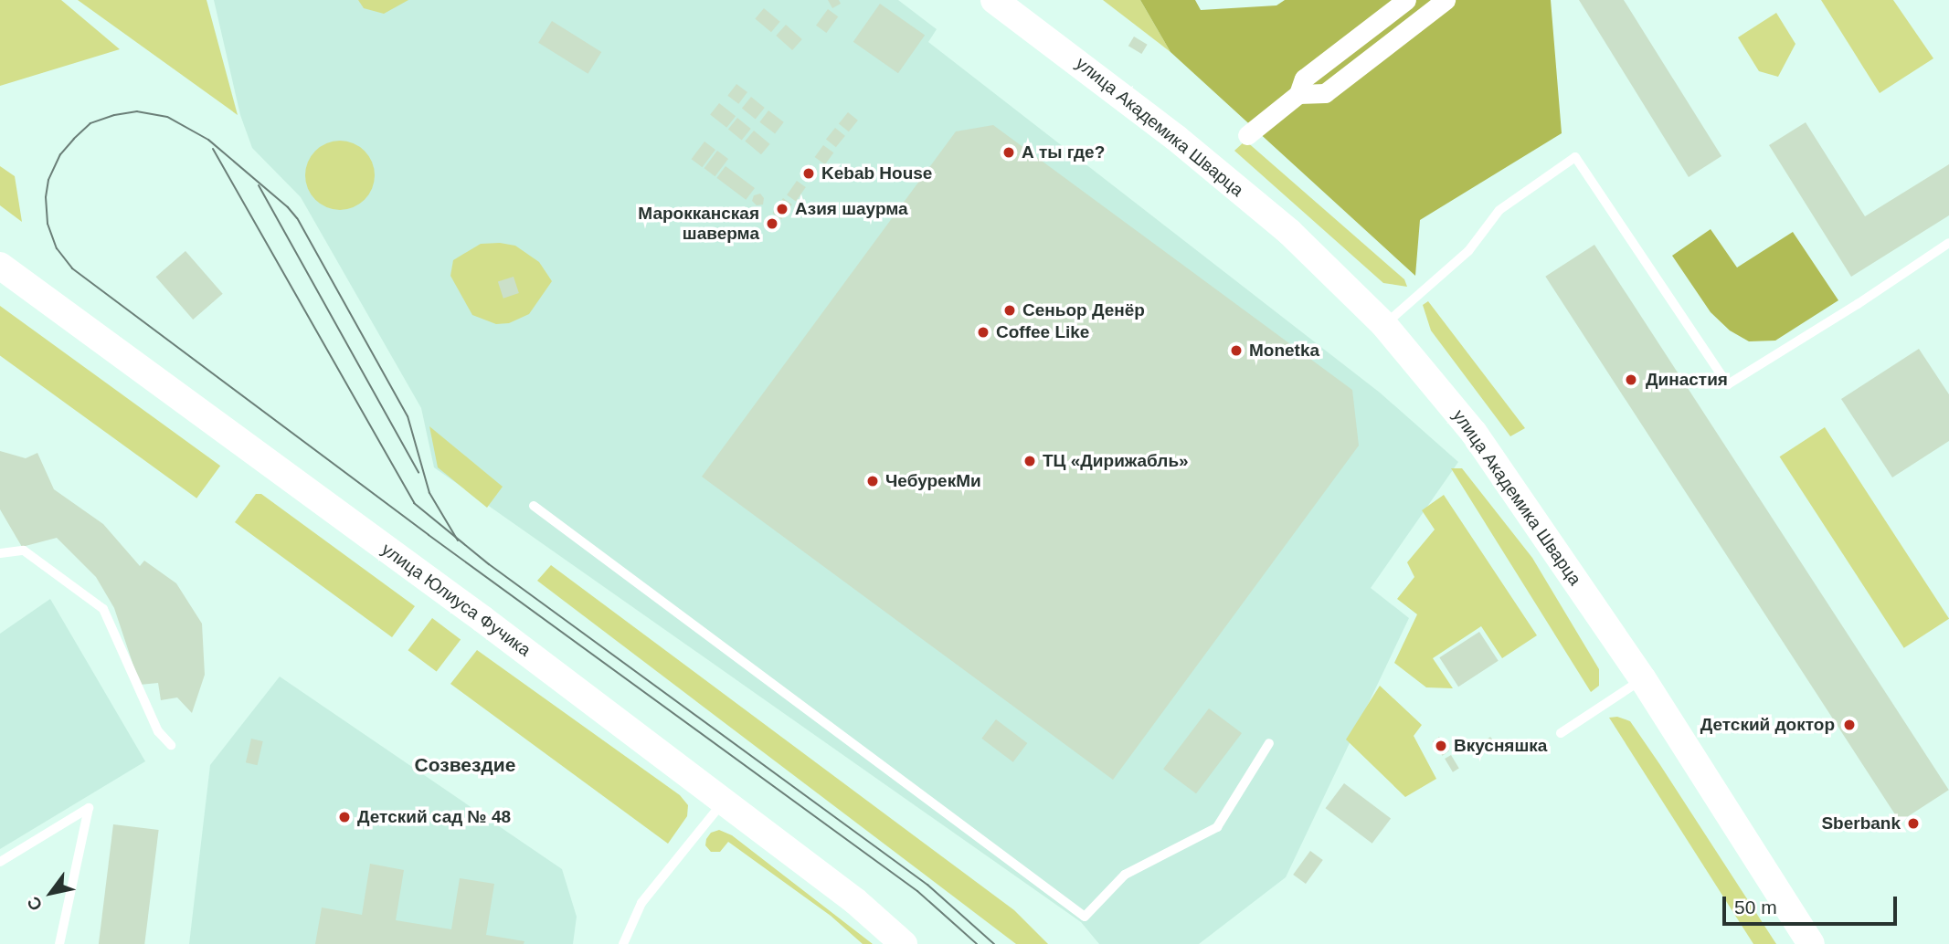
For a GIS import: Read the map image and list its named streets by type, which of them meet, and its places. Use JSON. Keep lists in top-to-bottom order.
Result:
{
  "streets": {
    "street": ["улица Академика Шварца", "улица Юлиуса Фучика"]
  },
  "districts": ["Созвездие"],
  "places": [
    "А ты где?",
    "Kebab House",
    "Азия шаурма",
    "Марокканская шаверма",
    "Сеньор Денёр",
    "Coffee Like",
    "Monetka",
    "Династия",
    "ТЦ «Дирижабль»",
    "ЧебурекМи",
    "Детский доктор",
    "Вкусняшка",
    "Детский сад № 48",
    "Sberbank"
  ],
  "scale_bar": "50 m",
  "north": "bottom left"
}
